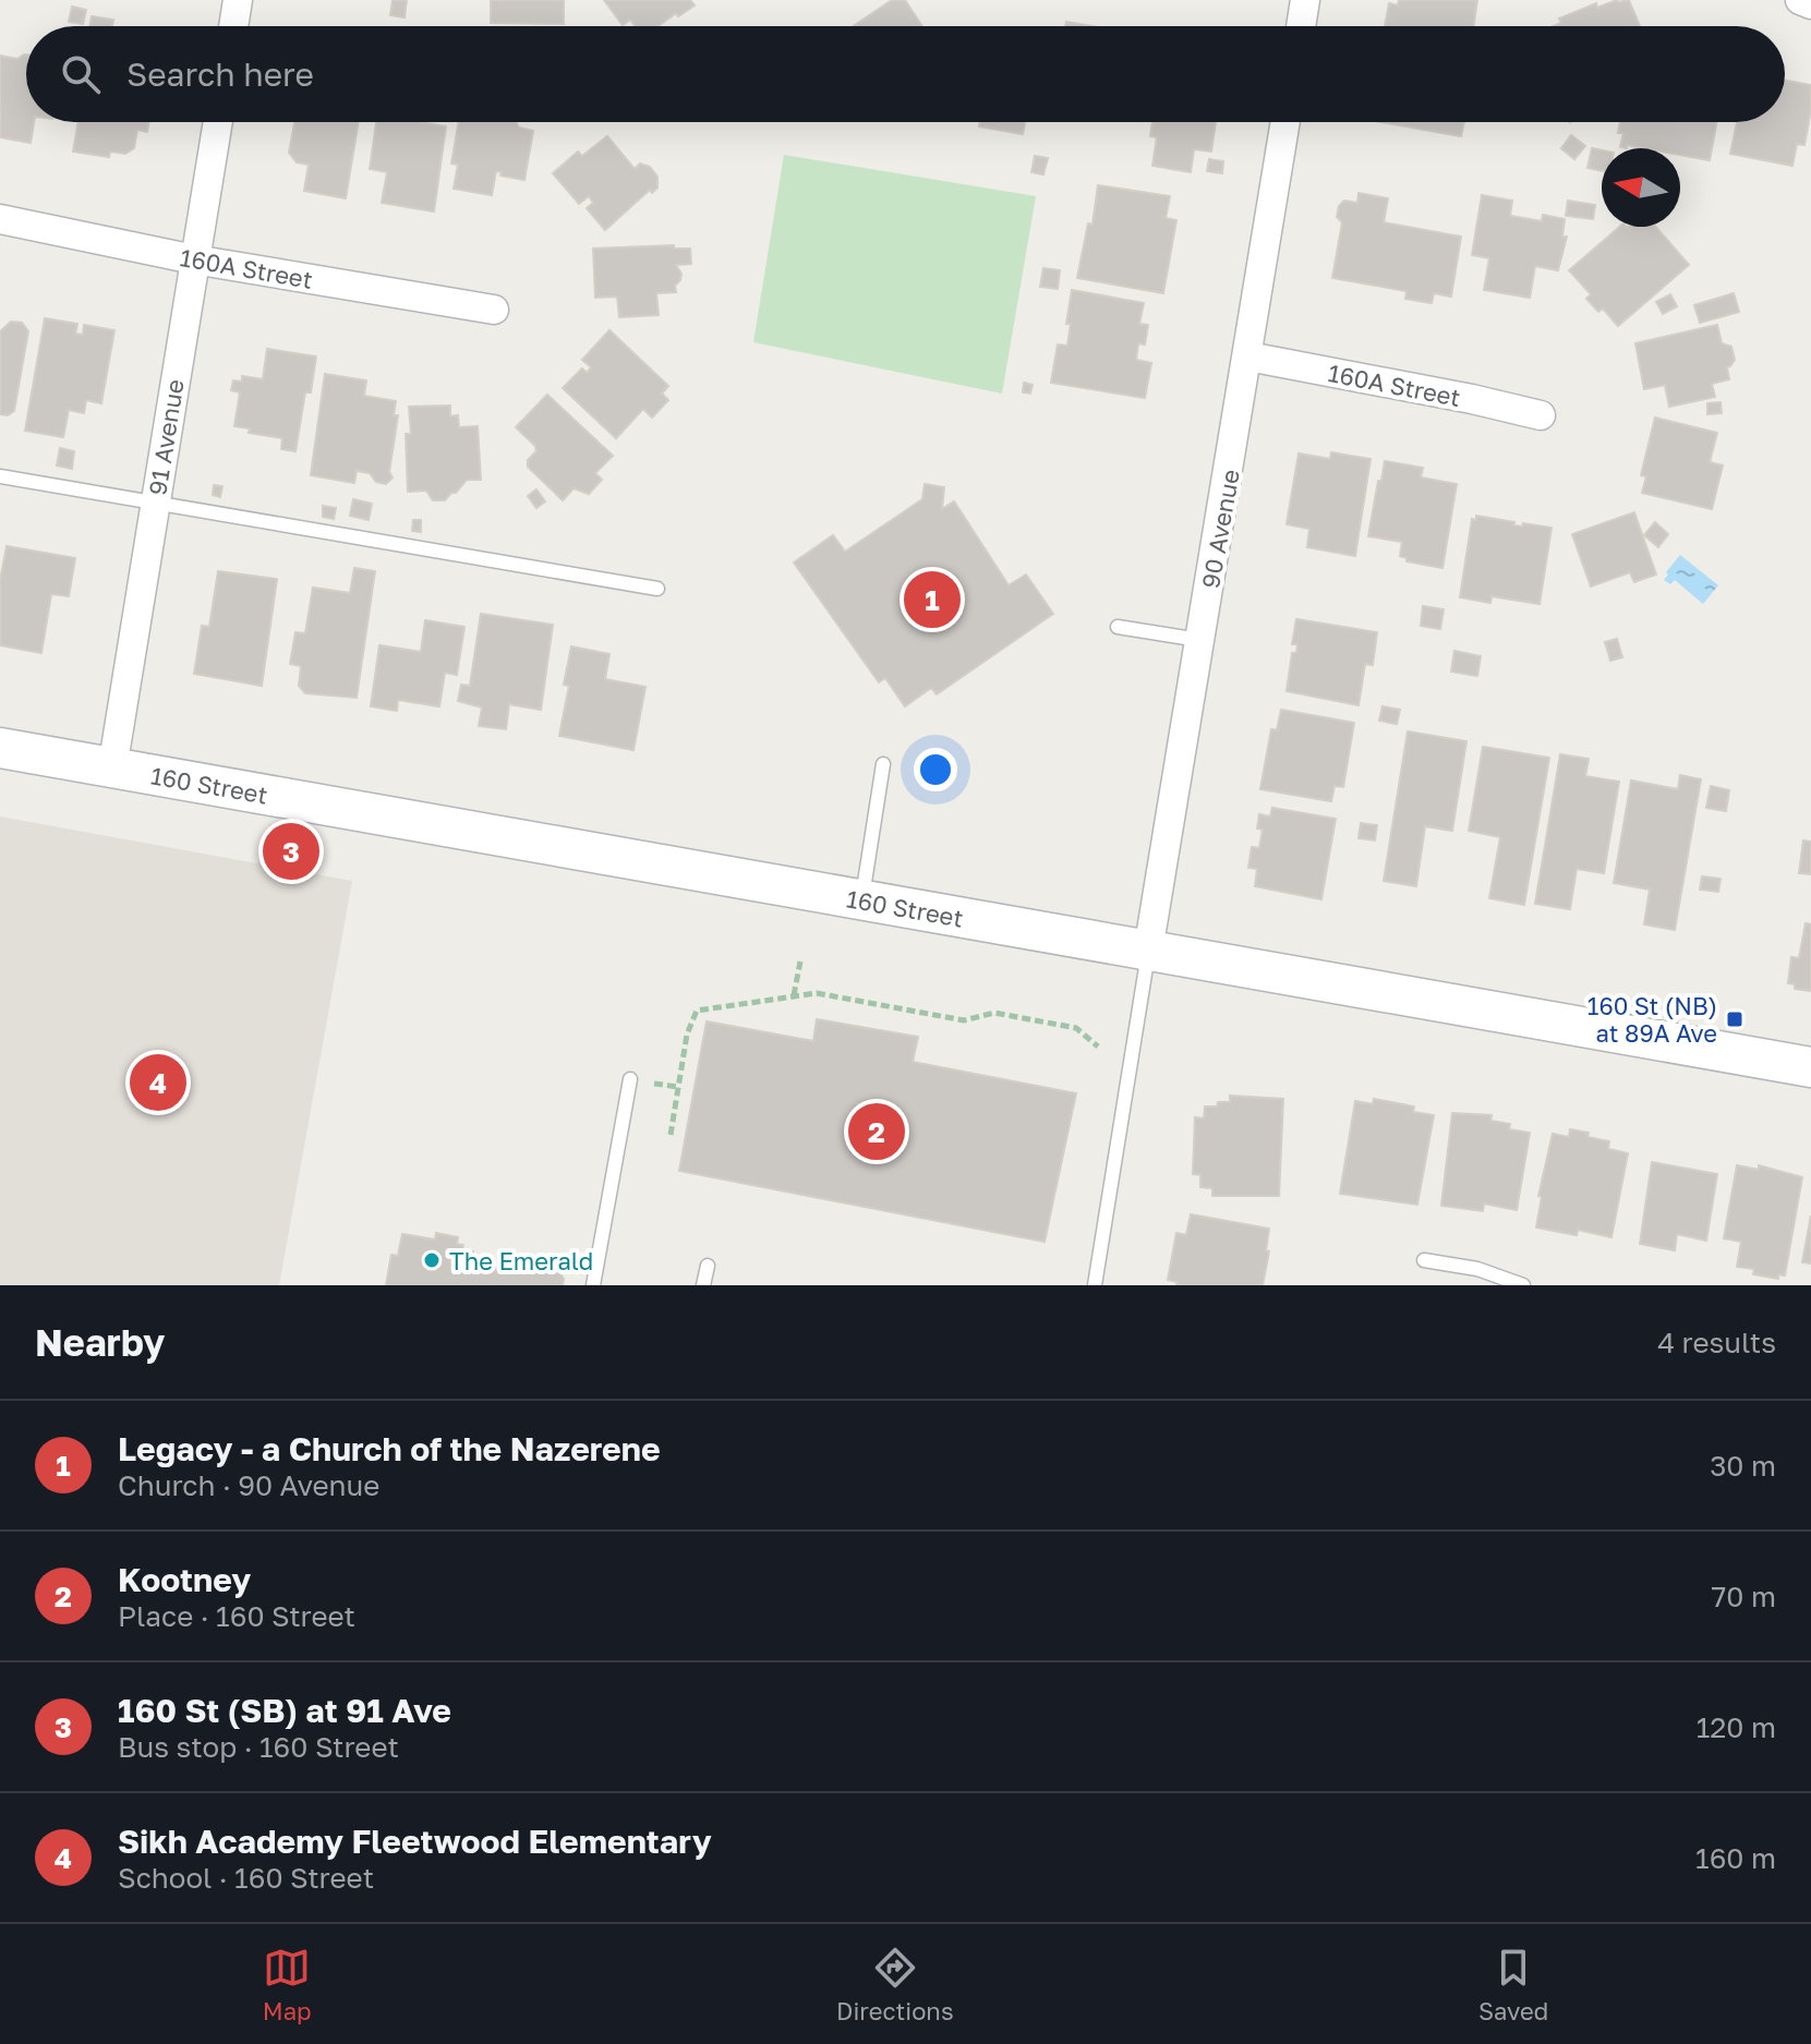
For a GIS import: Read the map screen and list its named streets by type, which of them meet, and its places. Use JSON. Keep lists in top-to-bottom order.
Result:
{
  "streets": {
    "main road": ["160 Street"],
    "street": ["160A Street", "91 Avenue", "90 Avenue"]
  },
  "crossings": [
    ["160A Street", "91 Avenue"],
    ["160A Street", "90 Avenue"],
    ["91 Avenue", "160 Street"],
    ["90 Avenue", "160 Street"]
  ],
  "places": {
    "transit": ["160 St (NB) at 89A Ave"],
    "other": ["The Emerald"]
  },
  "north": "left",
  "page": {
    "search": "Search here",
    "pins": [
      "1",
      "3",
      "4",
      "2"
    ],
    "heading": ["Nearby", "4 results"],
    "list": [
      {
        "mark": "1",
        "name": "Legacy - a Church of the Nazerene",
        "note": "Church · 90 Avenue",
        "value": "30 m"
      },
      {
        "mark": "2",
        "name": "Kootney",
        "note": "Place · 160 Street",
        "value": "70 m"
      },
      {
        "mark": "3",
        "name": "160 St (SB) at 91 Ave",
        "note": "Bus stop · 160 Street",
        "value": "120 m"
      },
      {
        "mark": "4",
        "name": "Sikh Academy Fleetwood Elementary",
        "note": "School · 160 Street",
        "value": "160 m"
      }
    ],
    "nav": ["Map", "Directions", "Saved"]
  }
}
